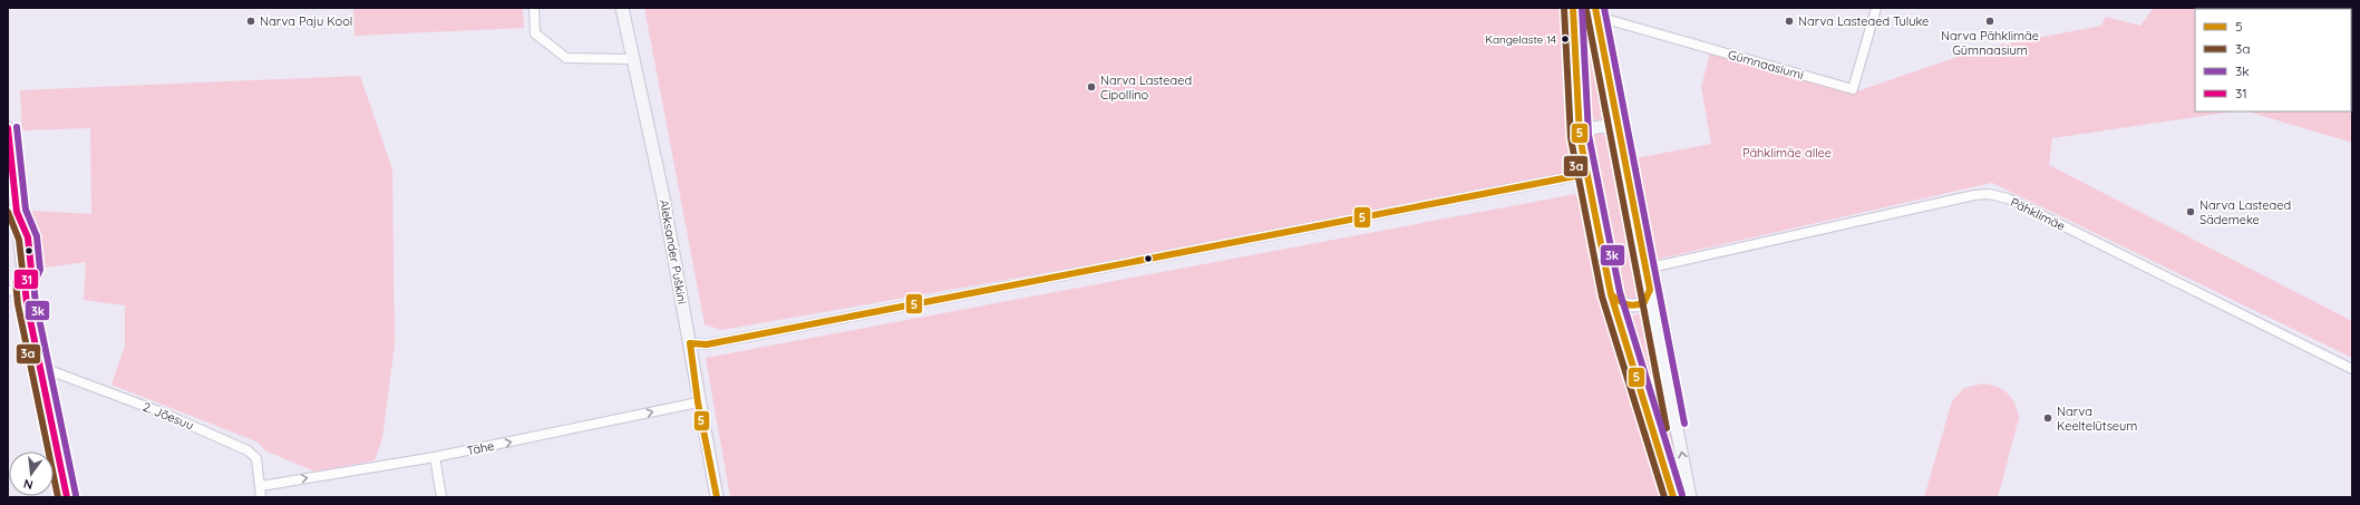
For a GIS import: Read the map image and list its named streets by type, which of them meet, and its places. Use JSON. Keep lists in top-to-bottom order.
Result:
{
  "streets": {
    "main road": ["Aleksander Puškini"],
    "street": [
      "Gümnaasiumi",
      "Pähklimäe",
      "2. Jõesuu",
      "Tähe"
    ]
  },
  "crossings": [
    ["Aleksander Puškini", "Tähe"],
    ["2. Jõesuu", "Tähe"]
  ],
  "one_way": ["Tähe"],
  "parks": ["Pähklimäe allee"],
  "places": [
    "Narva Paju Kool",
    "Narva Lasteaed Tuluke",
    "Narva Pähklimäe Gümnaasium",
    "Kangelaste 14",
    "Narva Lasteaed Cipollino",
    "Narva Lasteaed Sädemeke",
    "Narva Keeltelütseum"
  ],
  "lines": [
    "transit line 5",
    "transit line 3a",
    "transit line 3k",
    "transit line 31"
  ],
  "legend": [
    "5",
    "3a",
    "3k",
    "31"
  ],
  "north": "bottom"
}
